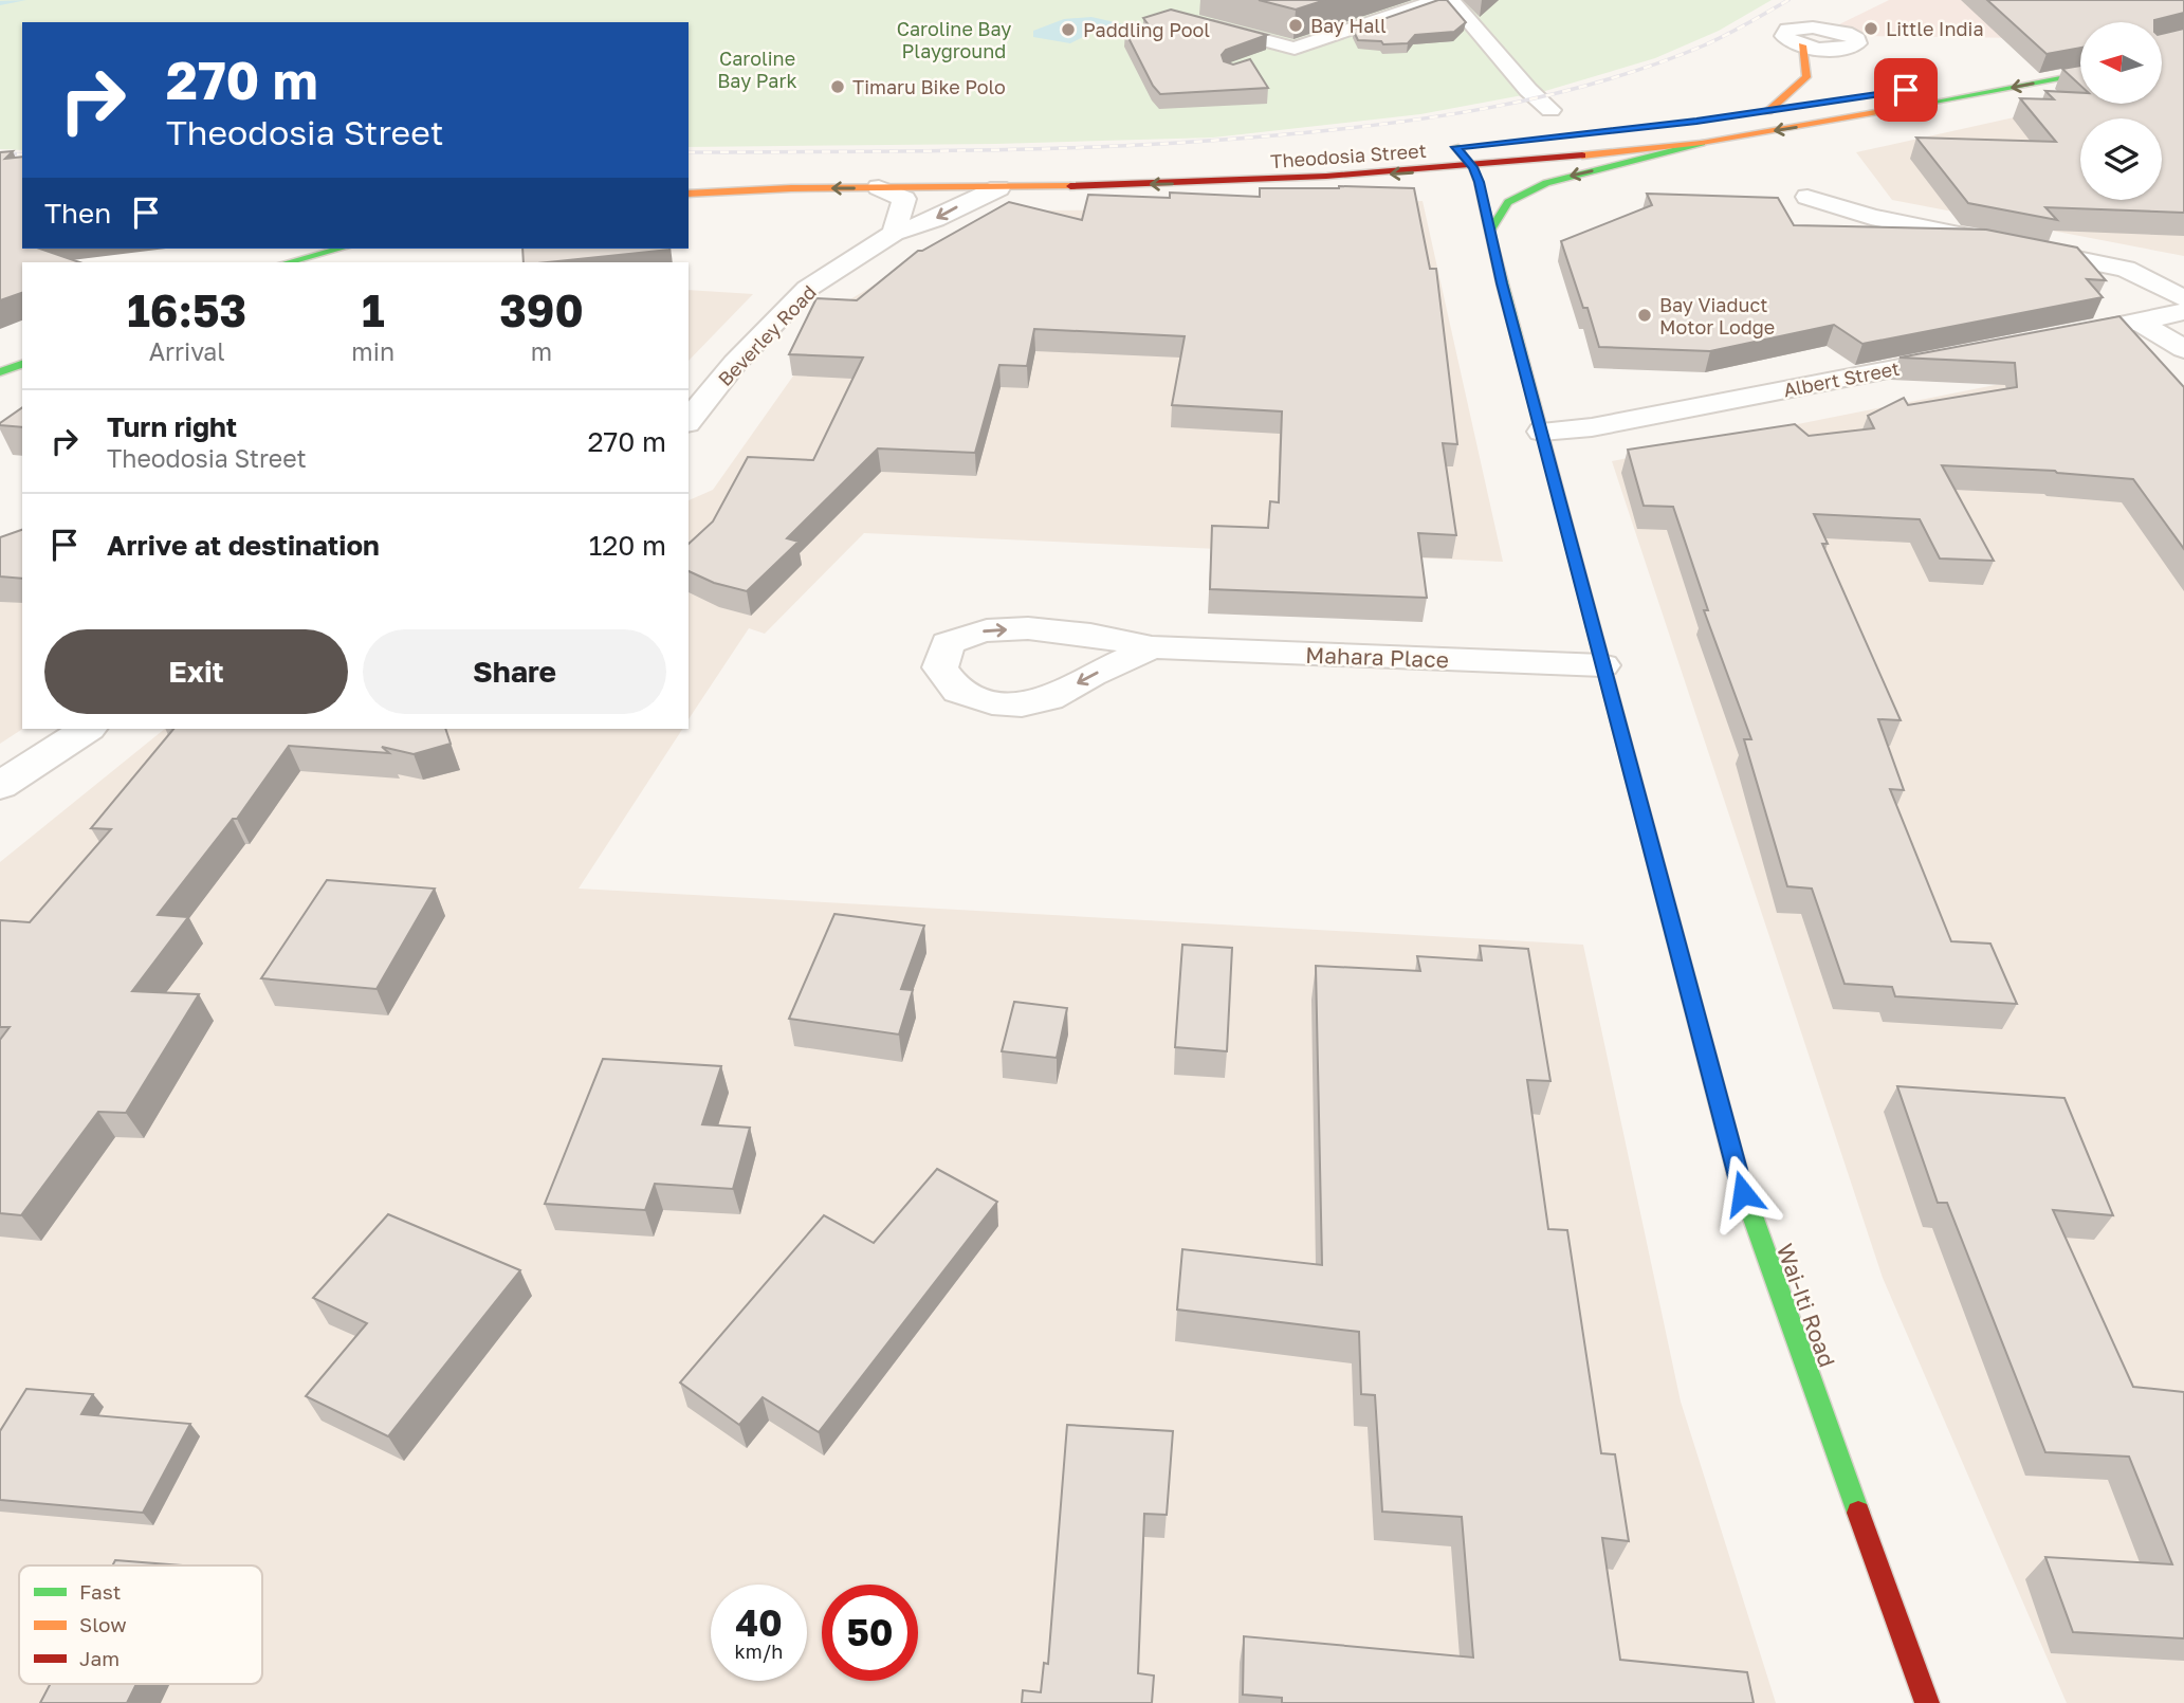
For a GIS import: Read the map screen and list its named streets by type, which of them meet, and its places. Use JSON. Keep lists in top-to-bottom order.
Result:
{
  "streets": {
    "main road": ["Theodosia Street", "Wai-Iti Road"],
    "street": ["Beverley Road", "Albert Street", "Mahara Place"]
  },
  "crossings": [
    ["Theodosia Street", "Beverley Road"],
    ["Theodosia Street", "Wai-Iti Road"],
    ["Albert Street", "Wai-Iti Road"],
    ["Mahara Place", "Wai-Iti Road"]
  ],
  "parks": ["Caroline Bay Playground", "Caroline Bay Park"],
  "places": [
    "Bay Hall",
    "Little India",
    "Paddling Pool",
    "Timaru Bike Polo",
    "Bay Viaduct Motor Lodge"
  ],
  "legend": ["Fast", "Slow", "Jam"],
  "north": "left",
  "page": {
    "turn": ["270 m", "Theodosia Street"],
    "then": "Then",
    "eta": [
      "16:53",
      "Arrival",
      "1",
      "min",
      "390",
      "m"
    ],
    "list": [
      {
        "name": "Turn right",
        "note": "Theodosia Street",
        "value": "270 m"
      },
      {
        "name": "Arrive at destination",
        "value": "120 m"
      }
    ],
    "buttons": ["Exit", "Share"],
    "speed": "40 km/h",
    "limit": "50"
  }
}
